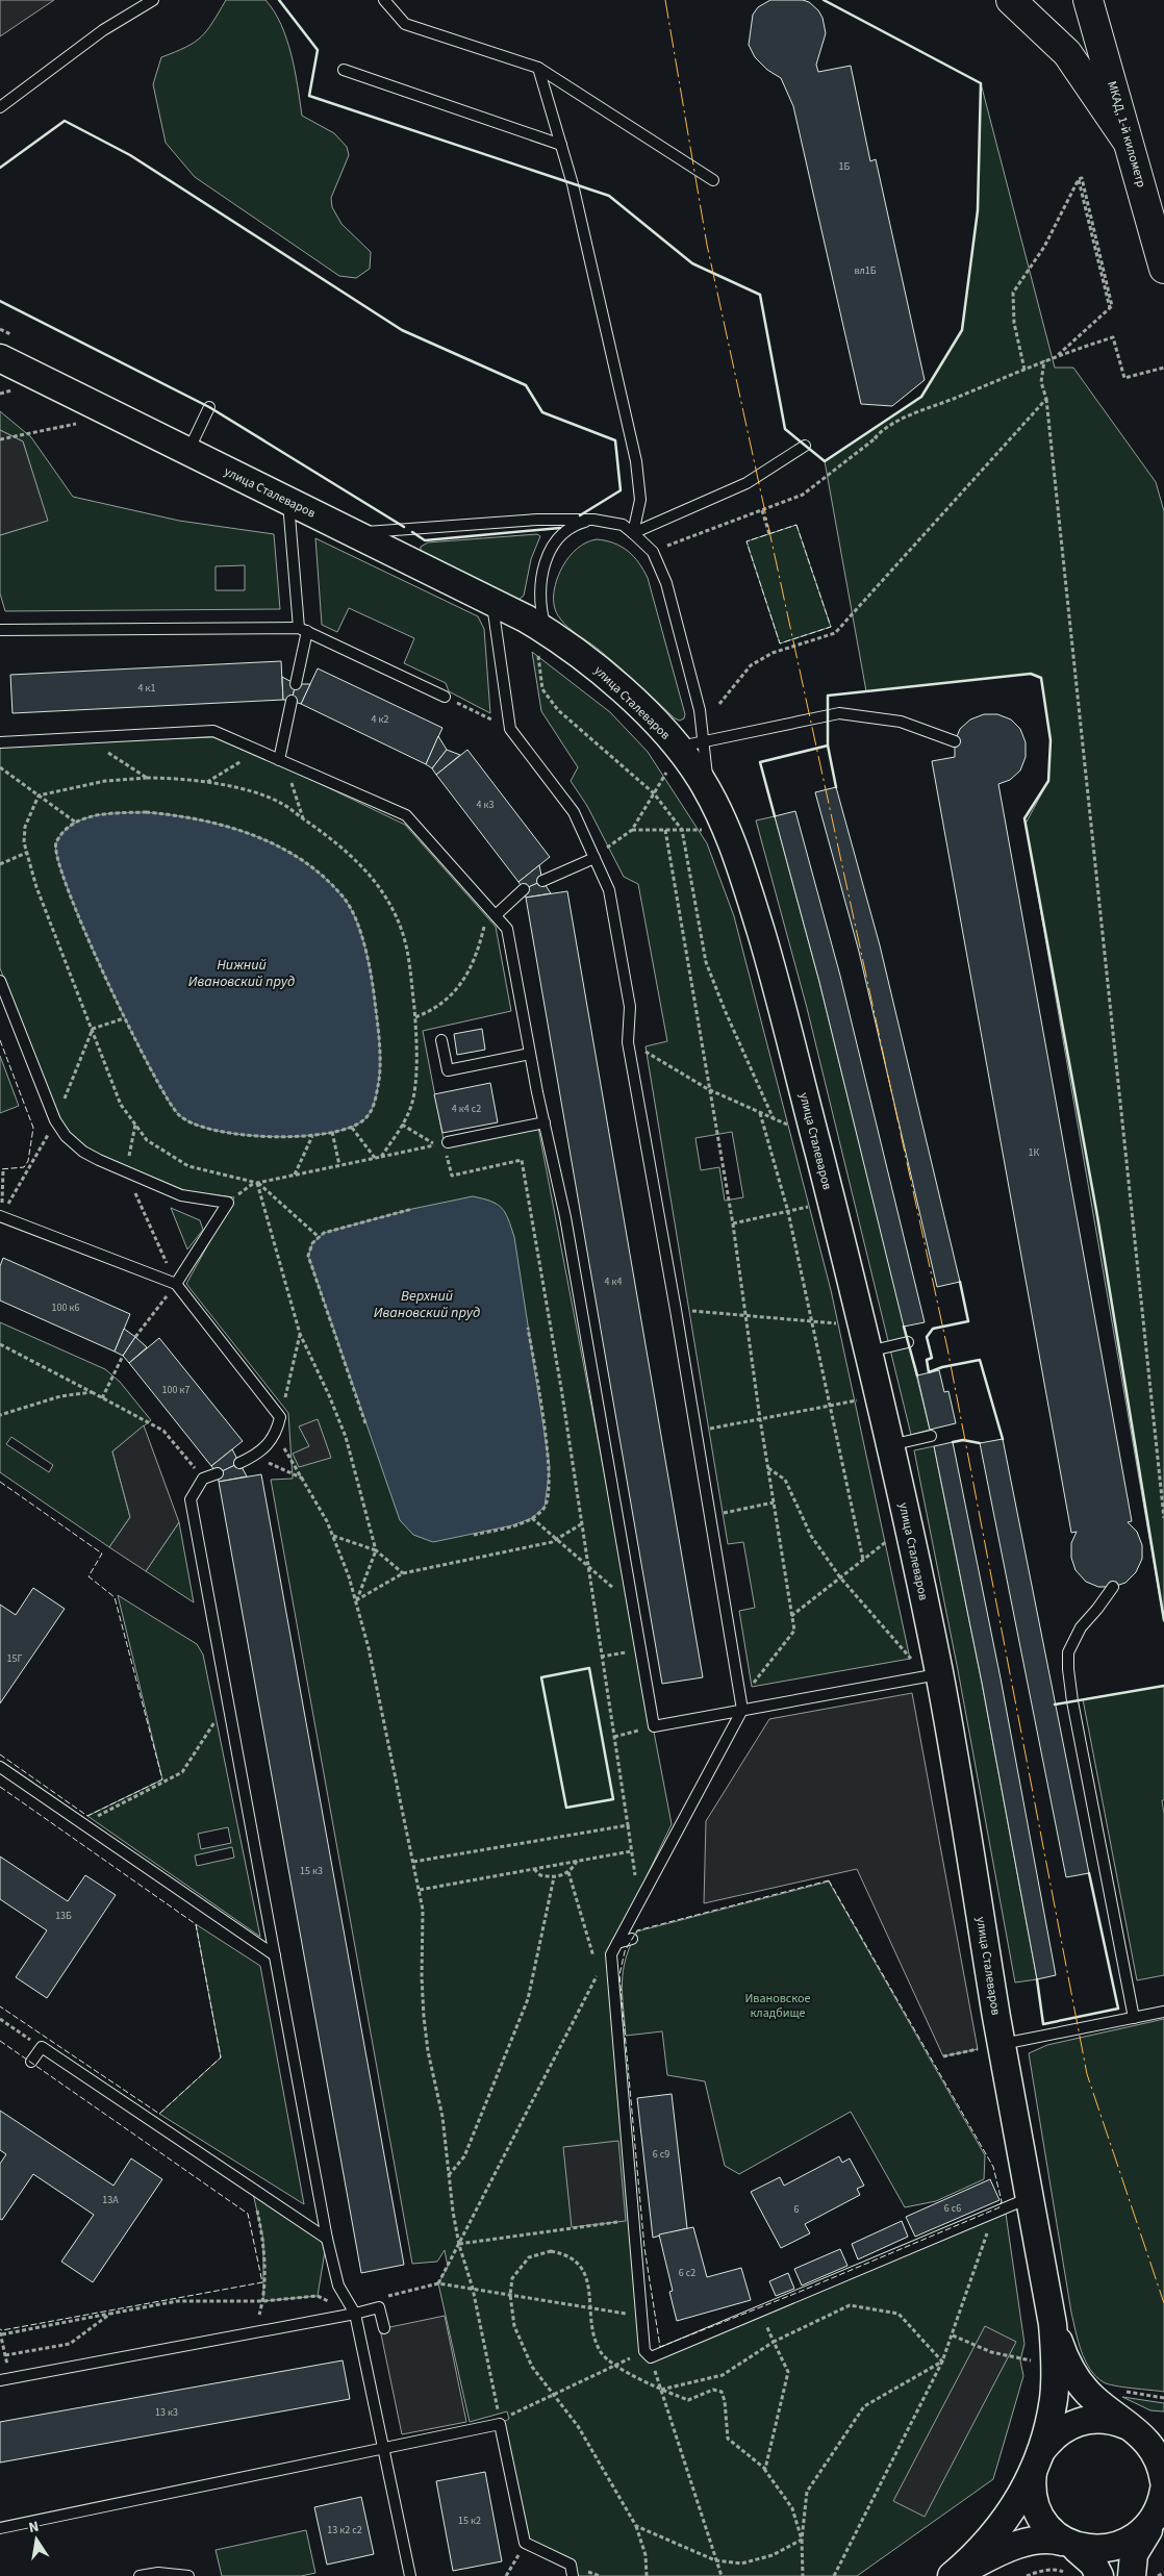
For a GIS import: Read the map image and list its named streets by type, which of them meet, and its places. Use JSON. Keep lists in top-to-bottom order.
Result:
{
  "streets": {
    "main road": ["МКАД, 1-й километр", "улица Сталеваров"]
  },
  "water": ["Нижний Ивановский пруд", "Верхний Ивановский пруд"],
  "parks": ["Ивановское кладбище"],
  "house_numbers": [
    "1Б",
    "вл1Б",
    "4 к1",
    "4 к2",
    "4 к3",
    "4 к4 с2",
    "1К",
    "4 к4",
    "100 к6",
    "100 к7",
    "15Г",
    "15 к3",
    "13Б",
    "6 с9",
    "13А",
    "6 с6",
    "6",
    "6 с2",
    "13 к3",
    "15 к2",
    "13 к2 с2"
  ],
  "north": "top"
}
